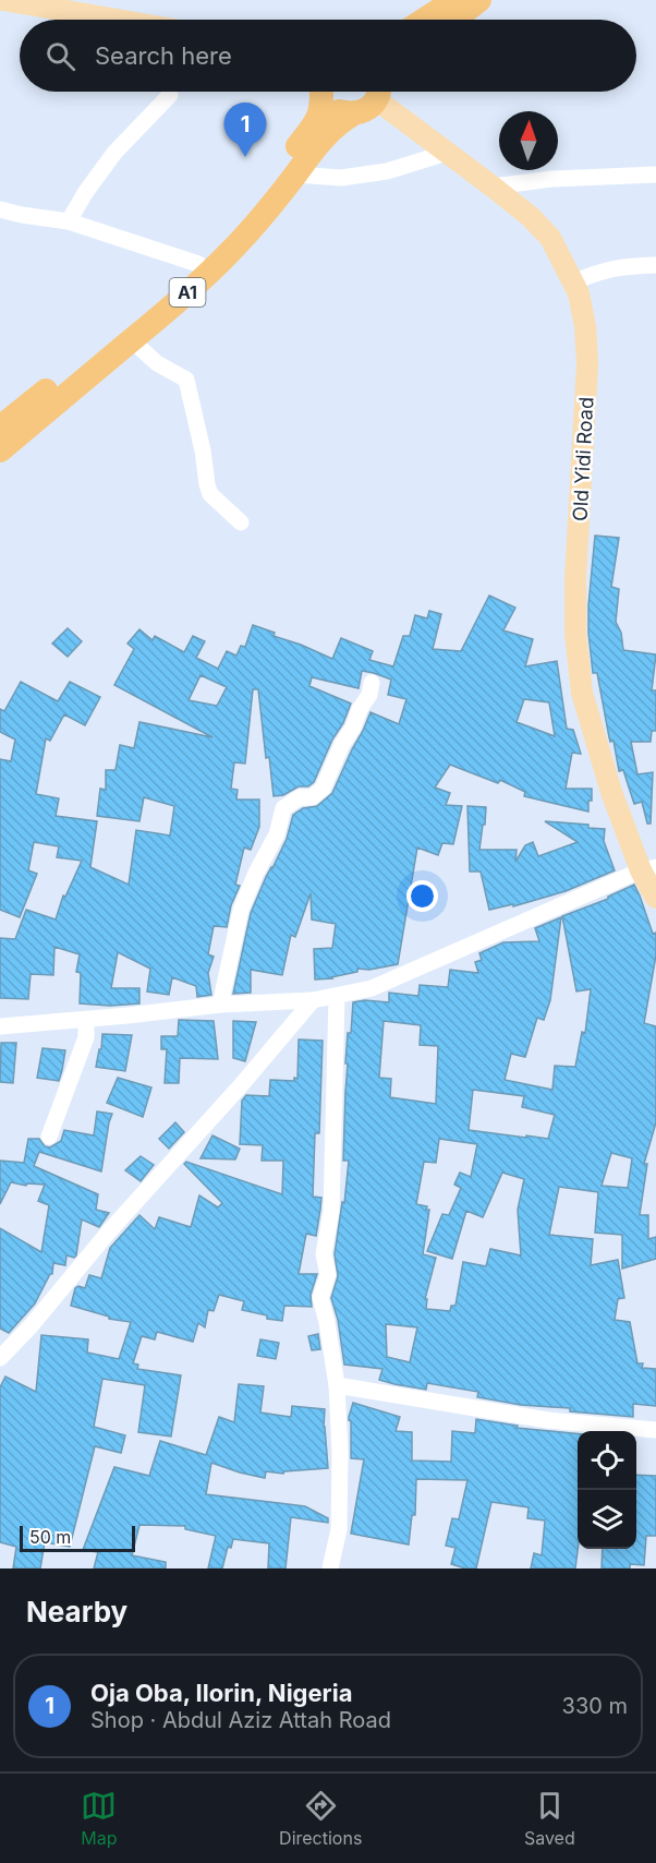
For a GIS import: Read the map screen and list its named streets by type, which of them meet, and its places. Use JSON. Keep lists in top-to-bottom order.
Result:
{
  "streets": {
    "highway": ["A1"],
    "main road": ["Old Yidi Road"]
  },
  "scale_bar": "50 m",
  "north": "top",
  "page": {
    "search": "Search here",
    "pins": "1",
    "scale": "50 m",
    "heading": "Nearby",
    "list": [
      {
        "mark": "1",
        "name": "Oja Oba, Ilorin, Nigeria",
        "note": "Shop · Abdul Aziz Attah Road",
        "value": "330 m"
      }
    ],
    "nav": ["Map", "Directions", "Saved"]
  }
}
